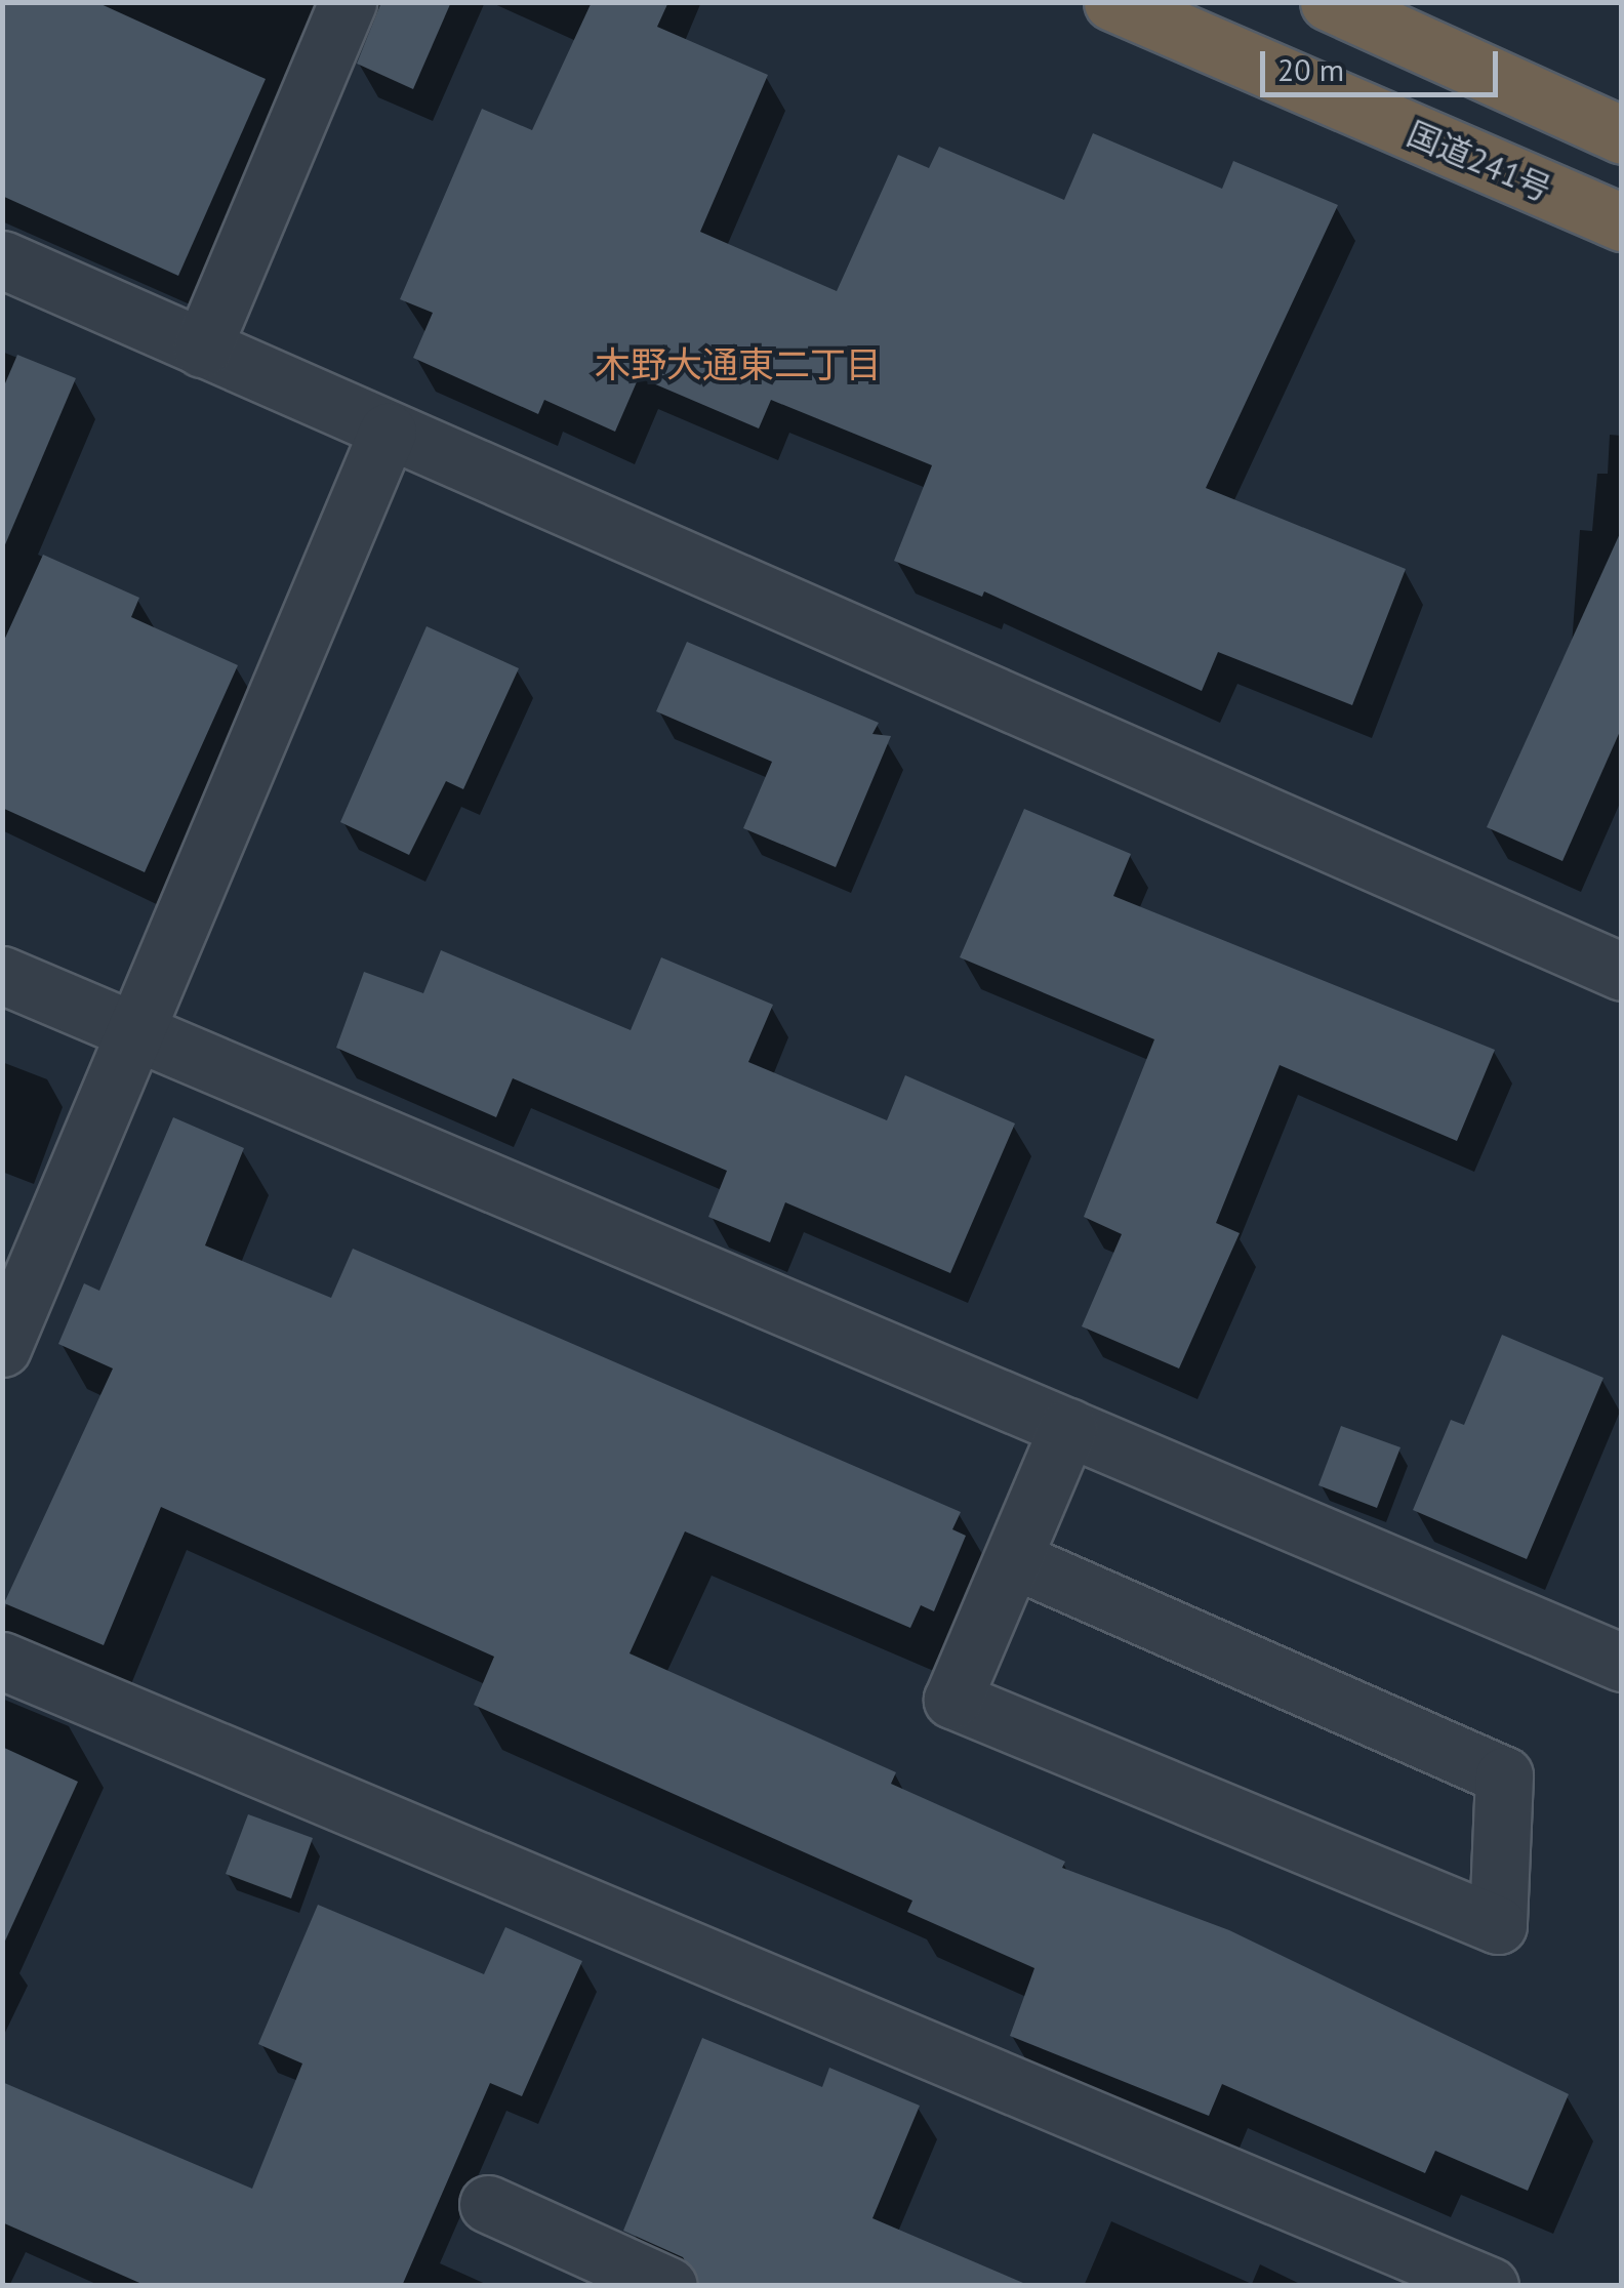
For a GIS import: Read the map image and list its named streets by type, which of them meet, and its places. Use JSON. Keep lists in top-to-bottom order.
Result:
{
  "streets": {
    "highway": ["国道241号"]
  },
  "districts": ["木野大通東二丁目"],
  "scale_bar": "20 m"
}
